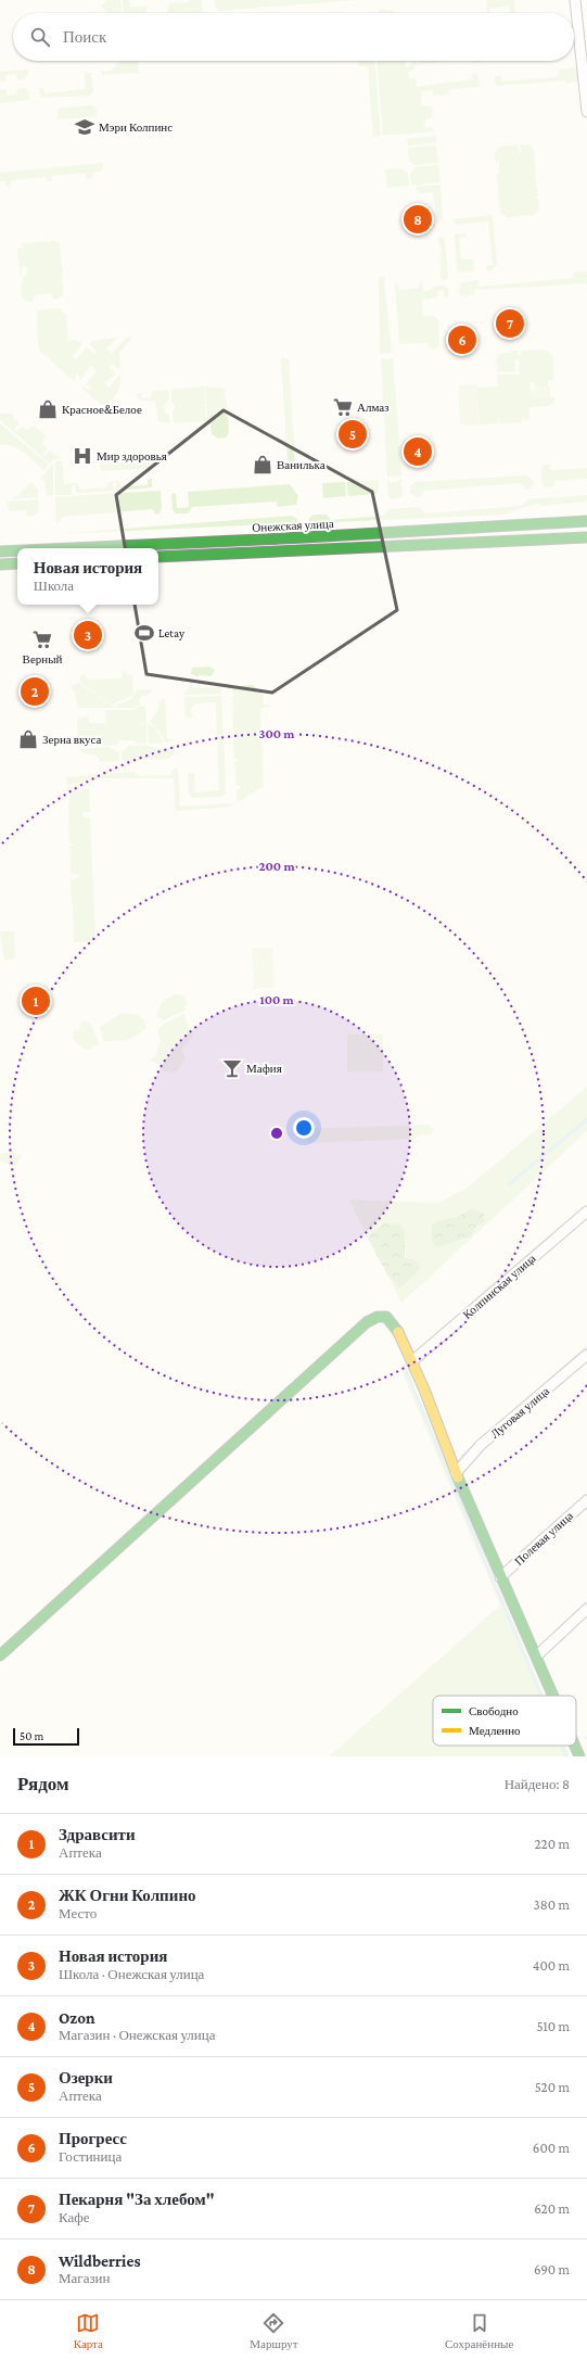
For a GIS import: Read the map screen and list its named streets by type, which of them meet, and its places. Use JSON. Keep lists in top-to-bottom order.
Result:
{
  "streets": {
    "main road": ["Онежская улица"],
    "street": ["Колпинская улица", "Луговая улица", "Полевая улица"]
  },
  "places": {
    "school or university": ["Мэри Колпинс"],
    "supermarket": ["Алмаз", "Верный"],
    "shop": ["Красное&Белое", "Ванилька", "Зерна вкуса"],
    "hospital": ["Мир здоровья"],
    "sports": ["Letay"],
    "bar": ["Мафия"]
  },
  "legend": ["Свободно", "Медленно"],
  "scale_bar": "50 m",
  "page": {
    "search": "Поиск",
    "pins": [
      "8",
      "7",
      "6",
      "5",
      "4",
      "3",
      "2",
      "1"
    ],
    "popup": ["Новая история", "Школа"],
    "scale": "50 m",
    "heading": ["Рядом", "Найдено: 8"],
    "list": [
      {
        "mark": "1",
        "name": "Здравсити",
        "note": "Аптека",
        "value": "220 m"
      },
      {
        "mark": "2",
        "name": "ЖК Огни Колпино",
        "note": "Место",
        "value": "380 m"
      },
      {
        "mark": "3",
        "name": "Новая история",
        "note": "Школа · Онежская улица",
        "value": "400 m"
      },
      {
        "mark": "4",
        "name": "Ozon",
        "note": "Магазин · Онежская улица",
        "value": "510 m"
      },
      {
        "mark": "5",
        "name": "Озерки",
        "note": "Аптека",
        "value": "520 m"
      },
      {
        "mark": "6",
        "name": "Прогресс",
        "note": "Гостиница",
        "value": "600 m"
      },
      {
        "mark": "7",
        "name": "Пекарня \"За хлебом\"",
        "note": "Кафе",
        "value": "620 m"
      },
      {
        "mark": "8",
        "name": "Wildberries",
        "note": "Магазин",
        "value": "690 m"
      }
    ],
    "nav": ["Карта", "Маршрут", "Сохранённые"]
  },
  "rings": ["300 m", "200 m", "100 m"]
}
